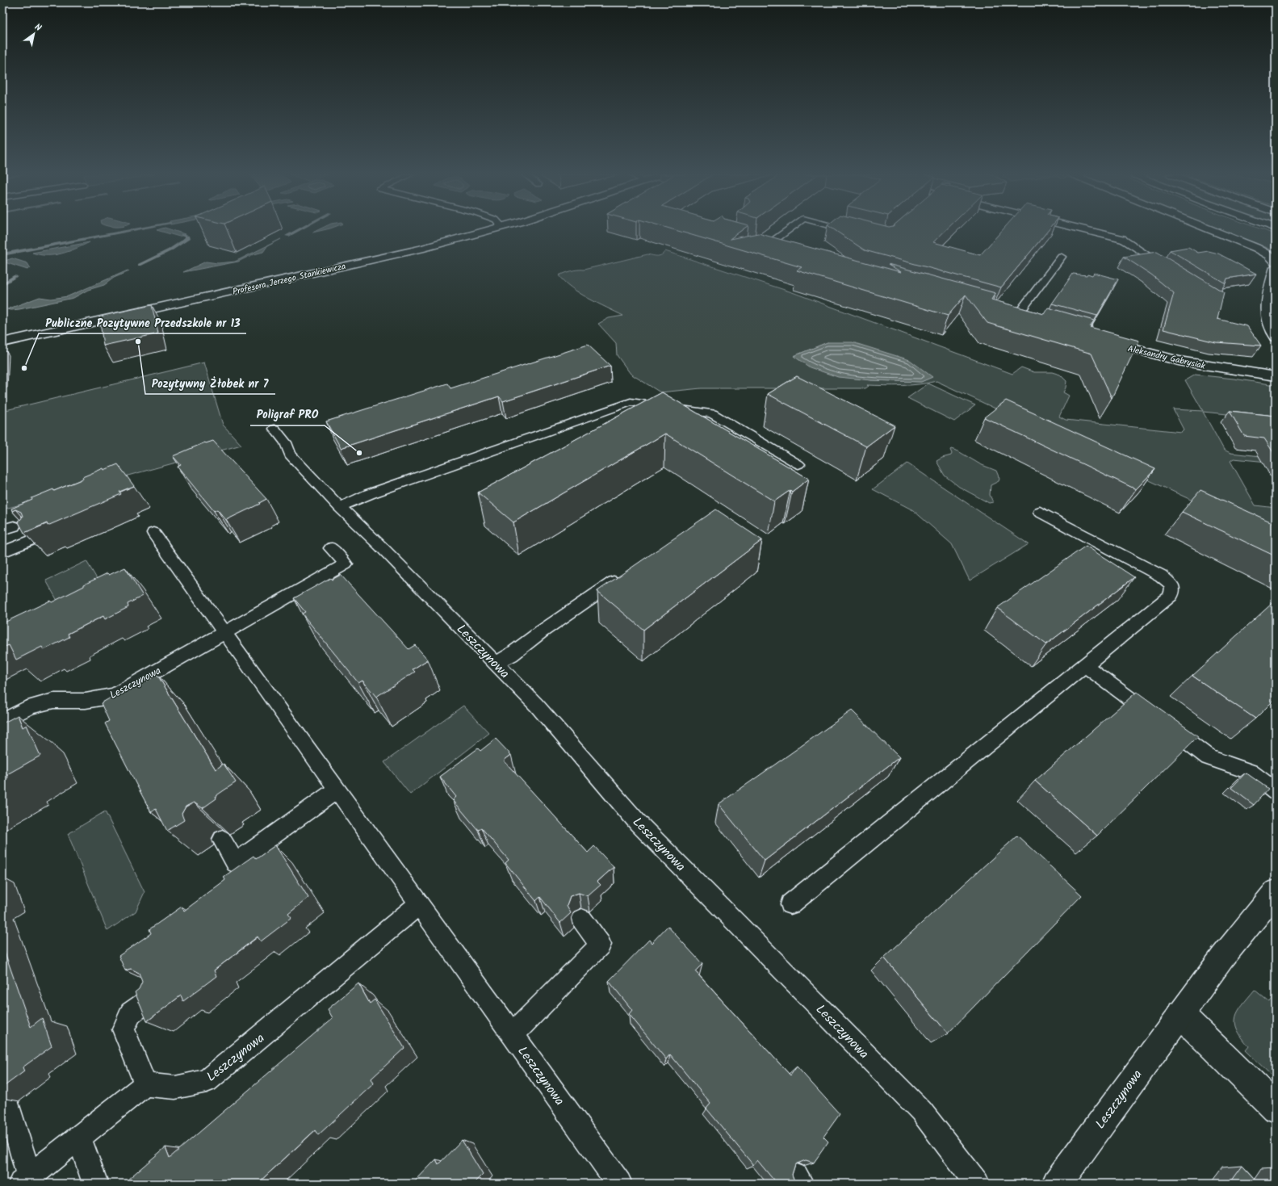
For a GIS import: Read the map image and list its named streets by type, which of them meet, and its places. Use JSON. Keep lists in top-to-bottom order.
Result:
{
  "streets": {
    "street": ["Profesora Jerzego Stankiewicza", "Aleksandry Gabrysiak", "Leszczynowa"]
  },
  "places": ["Pozytywny Żłobek nr 7", "Publiczne Pozytywne Przedszkole nr 13", "Poligraf PRO"],
  "north": "top right"
}
